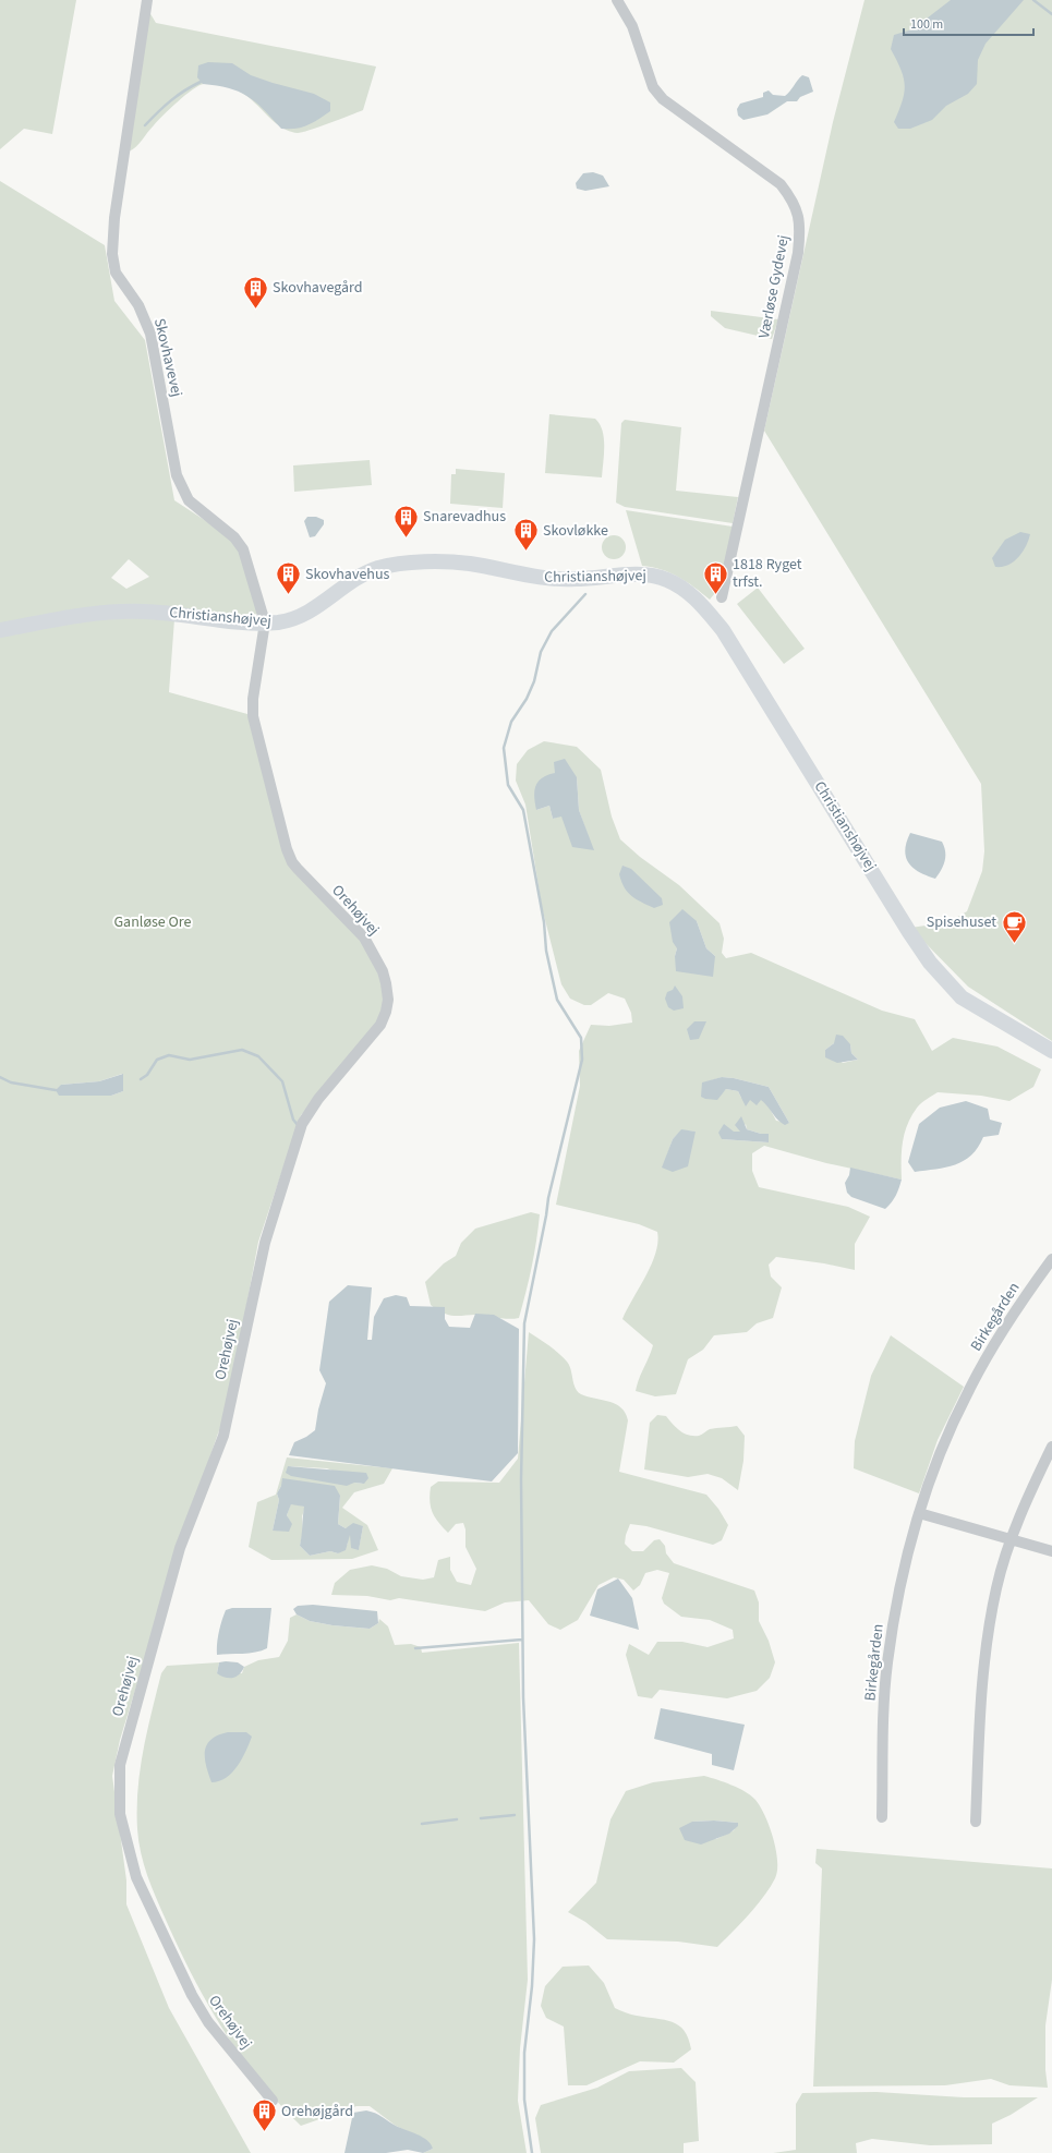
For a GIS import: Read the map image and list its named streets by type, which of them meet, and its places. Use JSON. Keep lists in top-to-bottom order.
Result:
{
  "streets": {
    "street": [
      "Værløse Gydevej",
      "Skovhavevej",
      "Christianshøjvej",
      "Orehøjvej",
      "Birkegården"
    ]
  },
  "crossings": [
    ["Skovhavevej", "Christianshøjvej"],
    ["Skovhavevej", "Orehøjvej"],
    ["Christianshøjvej", "Orehøjvej"]
  ],
  "parks": ["Ganløse Ore"],
  "places": {
    "building": [
      "Skovhavegård",
      "Snarevadhus",
      "Skovløkke",
      "1818 Ryget trfst.",
      "Skovhavehus",
      "Orehøjgård"
    ],
    "cafe": ["Spisehuset"]
  },
  "scale_bar": "100 m"
}
